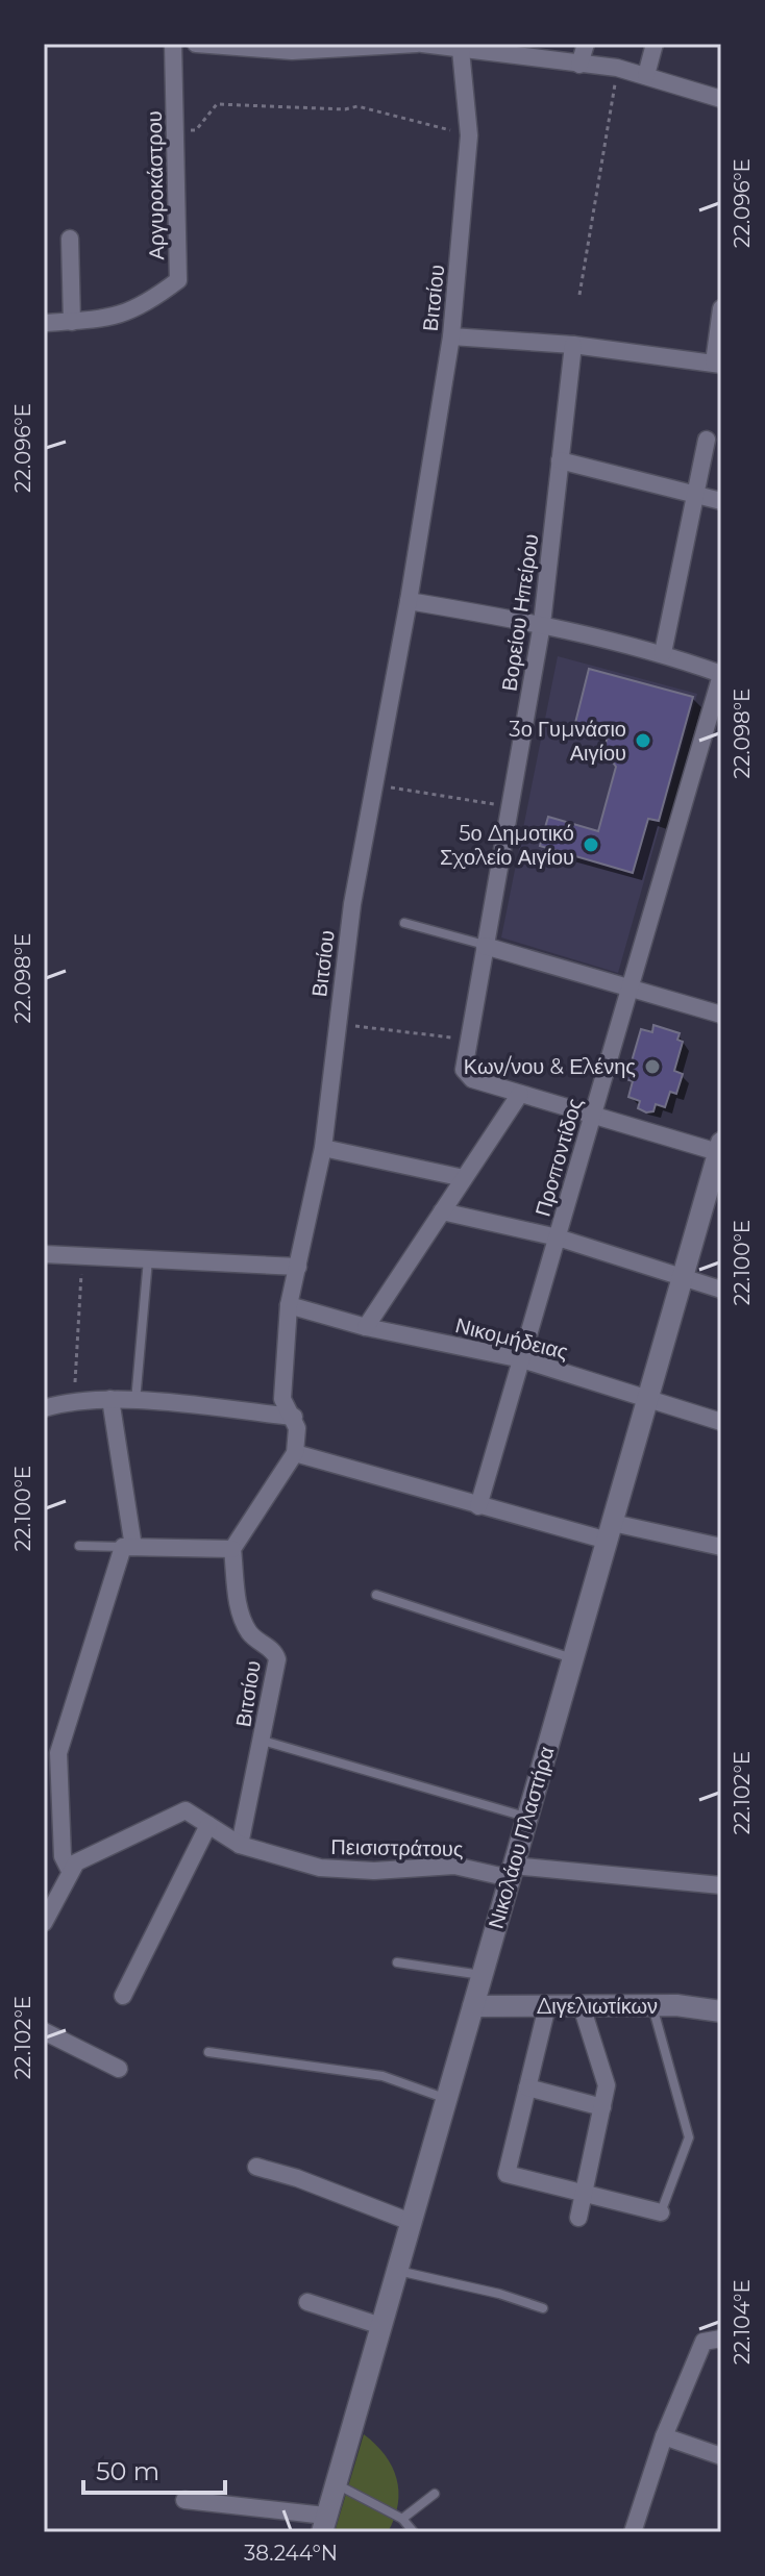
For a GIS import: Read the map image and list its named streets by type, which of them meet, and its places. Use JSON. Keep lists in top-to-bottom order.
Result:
{
  "streets": {
    "main road": ["Νικολάου Πλαστήρα", "Διγελιωτίκων"],
    "street": [
      "Αργυροκάστρου",
      "Βιτσίου",
      "Βορείου Ηπείρου",
      "Προποντίδος",
      "Νικομήδειας",
      "Πεισιστράτους"
    ]
  },
  "crossings": [
    ["Βιτσίου", "Νικομήδειας"],
    ["Βιτσίου", "Πεισιστράτους"],
    ["Προποντίδος", "Νικομήδειας"],
    ["Νικομήδειας", "Νικολάου Πλαστήρα"],
    ["Νικολάου Πλαστήρα", "Πεισιστράτους"],
    ["Νικολάου Πλαστήρα", "Διγελιωτίκων"]
  ],
  "places": ["3ο Γυμνάσιο Αιγίου", "5ο Δημοτικό Σχολείο Αιγίου", "Κων/νου & Ελένης"],
  "scale_bar": "50 m",
  "coordinates": [
    "22.096°E",
    "22.098°E",
    "22.100°E",
    "22.102°E",
    "22.104°E",
    "38.244°N"
  ]
}
